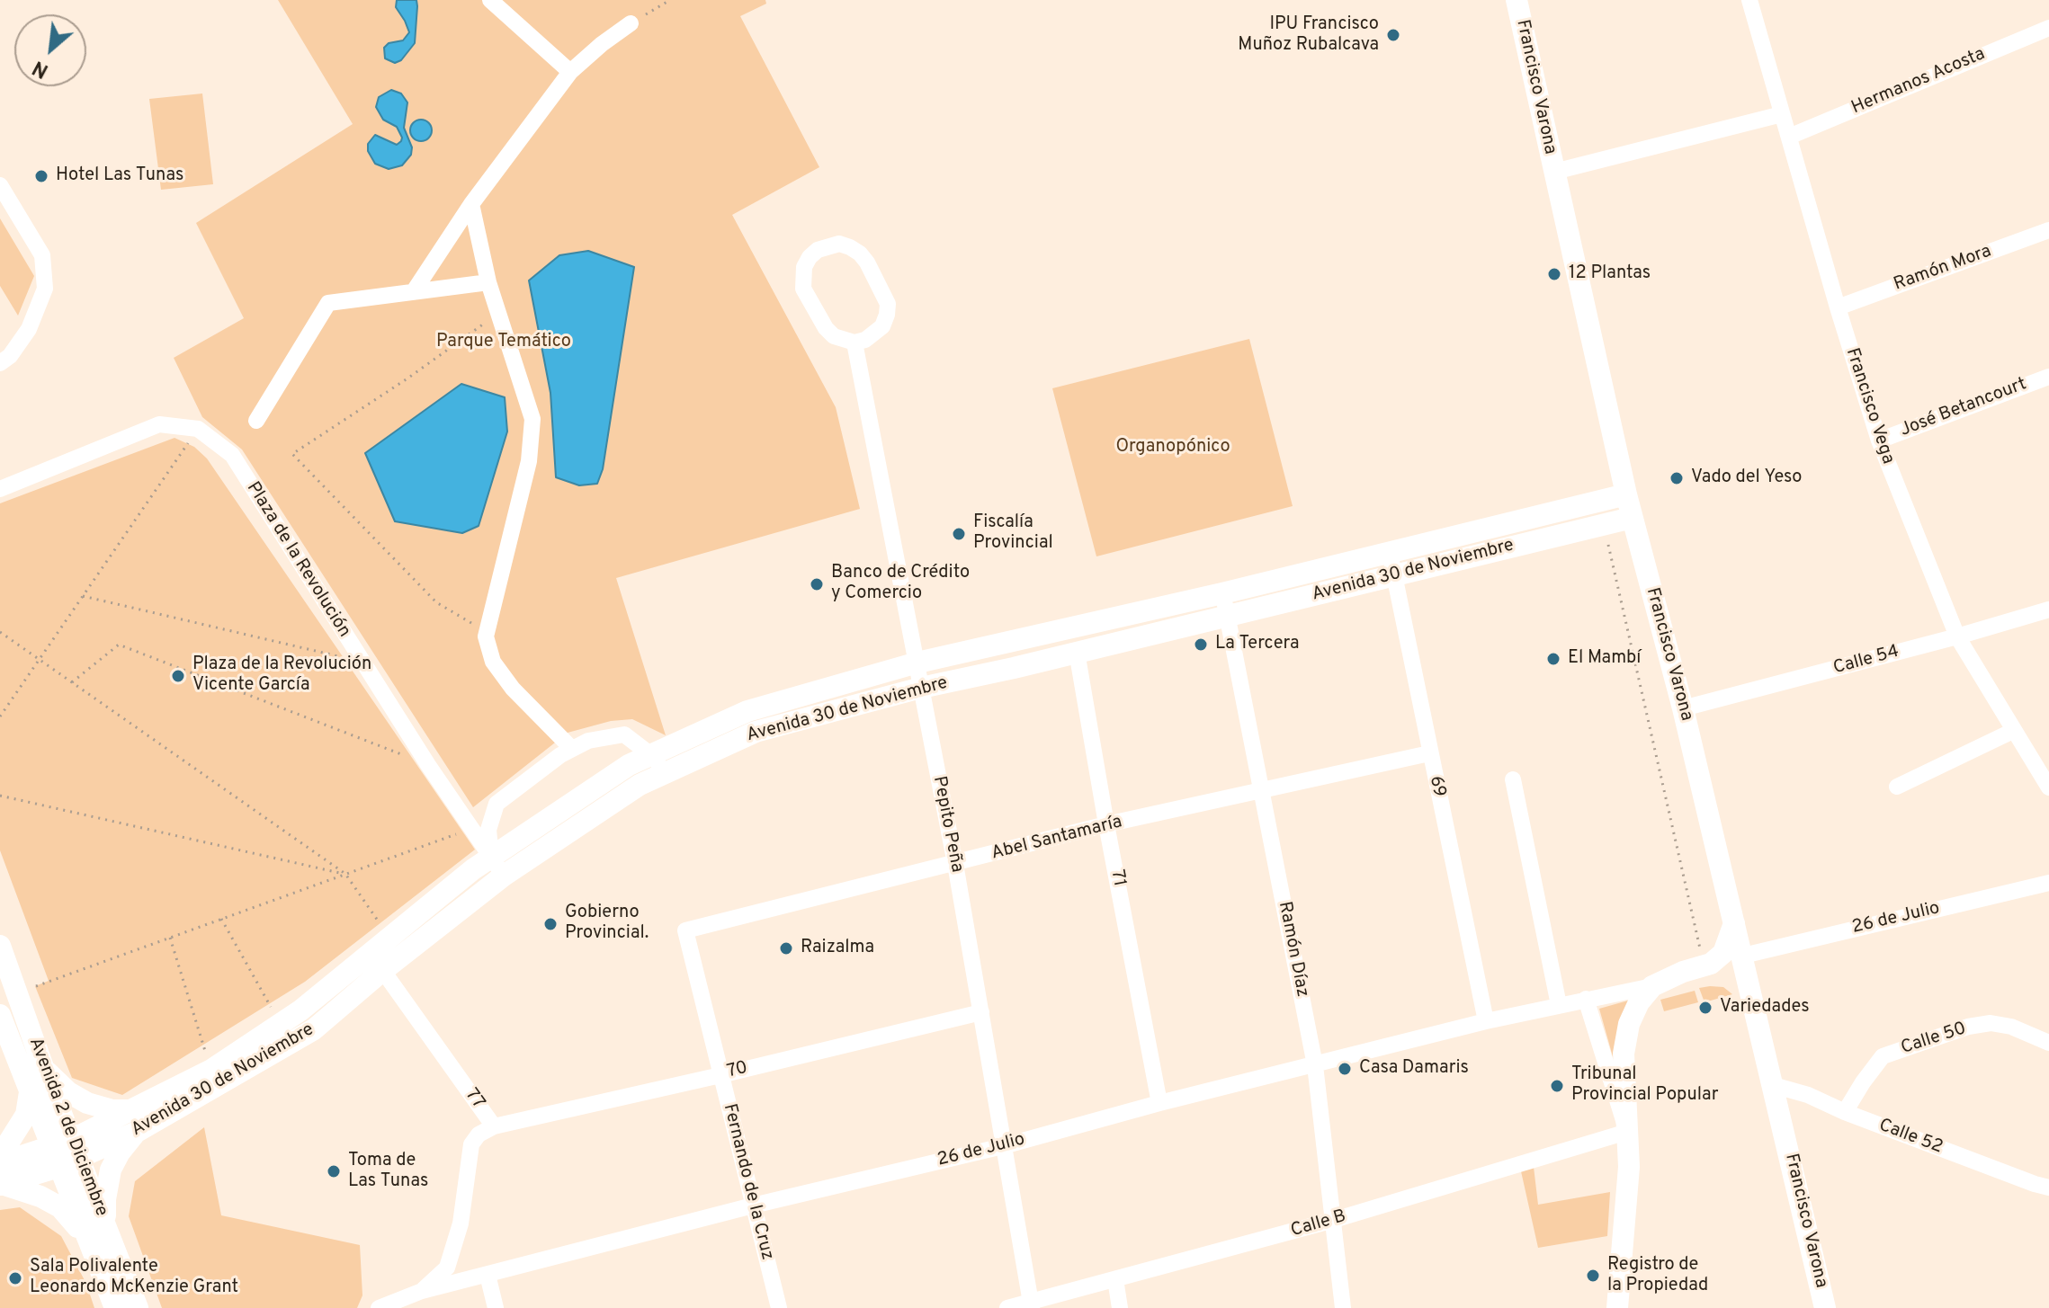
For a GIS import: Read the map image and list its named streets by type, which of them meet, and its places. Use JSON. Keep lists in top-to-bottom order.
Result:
{
  "streets": {
    "main road": ["Francisco Varona", "Avenida 30 de Noviembre", "Avenida 2 de Diciembre"],
    "street": [
      "Hermanos Acosta",
      "Ramón Mora",
      "Francisco Vega",
      "José Betancourt",
      "Plaza de la Revolución",
      "Calle 54",
      "69",
      "Pepito Peña",
      "Abel Santamaría",
      "71",
      "26 de Julio",
      "Ramón Díaz",
      "Calle 50",
      "70",
      "77",
      "Calle 52",
      "Fernando de la Cruz",
      "Calle B"
    ]
  },
  "crossings": [
    ["Hermanos Acosta", "Francisco Vega"],
    ["Francisco Varona", "Avenida 30 de Noviembre"],
    ["Francisco Varona", "Calle 54"],
    ["Francisco Varona", "26 de Julio"],
    ["Francisco Varona", "Calle 52"],
    ["Ramón Mora", "Francisco Vega"],
    ["Francisco Vega", "José Betancourt"],
    ["Francisco Vega", "Calle 54"],
    ["Plaza de la Revolución", "Avenida 30 de Noviembre"],
    ["Avenida 30 de Noviembre", "69"],
    ["Avenida 30 de Noviembre", "Pepito Peña"],
    ["Avenida 30 de Noviembre", "71"],
    ["Avenida 30 de Noviembre", "Ramón Díaz"],
    ["Avenida 30 de Noviembre", "77"],
    ["Avenida 30 de Noviembre", "Avenida 2 de Diciembre"],
    ["69", "Abel Santamaría"],
    ["69", "26 de Julio"],
    ["Pepito Peña", "Abel Santamaría"],
    ["Pepito Peña", "26 de Julio"],
    ["Pepito Peña", "70"],
    ["Pepito Peña", "Calle B"],
    ["Abel Santamaría", "71"],
    ["Abel Santamaría", "Ramón Díaz"],
    ["Abel Santamaría", "Fernando de la Cruz"],
    ["71", "26 de Julio"],
    ["26 de Julio", "Ramón Díaz"],
    ["26 de Julio", "77"],
    ["26 de Julio", "Fernando de la Cruz"],
    ["Ramón Díaz", "Calle B"],
    ["Calle 50", "Calle 52"],
    ["70", "77"],
    ["70", "Fernando de la Cruz"]
  ],
  "parks": ["Parque Temático", "Organopónico"],
  "places": [
    "IPU Francisco Muñoz Rubalcava",
    "Hotel Las Tunas",
    "12 Plantas",
    "Vado del Yeso",
    "Fiscalía Provincial",
    "Banco de Crédito y Comercio",
    "La Tercera",
    "El Mambí",
    "Plaza de la Revolución Vicente García",
    "Gobierno Provincial.",
    "Raizalma",
    "Variedades",
    "Casa Damaris",
    "Tribunal Provincial Popular",
    "Toma de Las Tunas",
    "Registro de la Propiedad",
    "Sala Polivalente Leonardo McKenzie Grant"
  ],
  "north": "bottom left"
}
